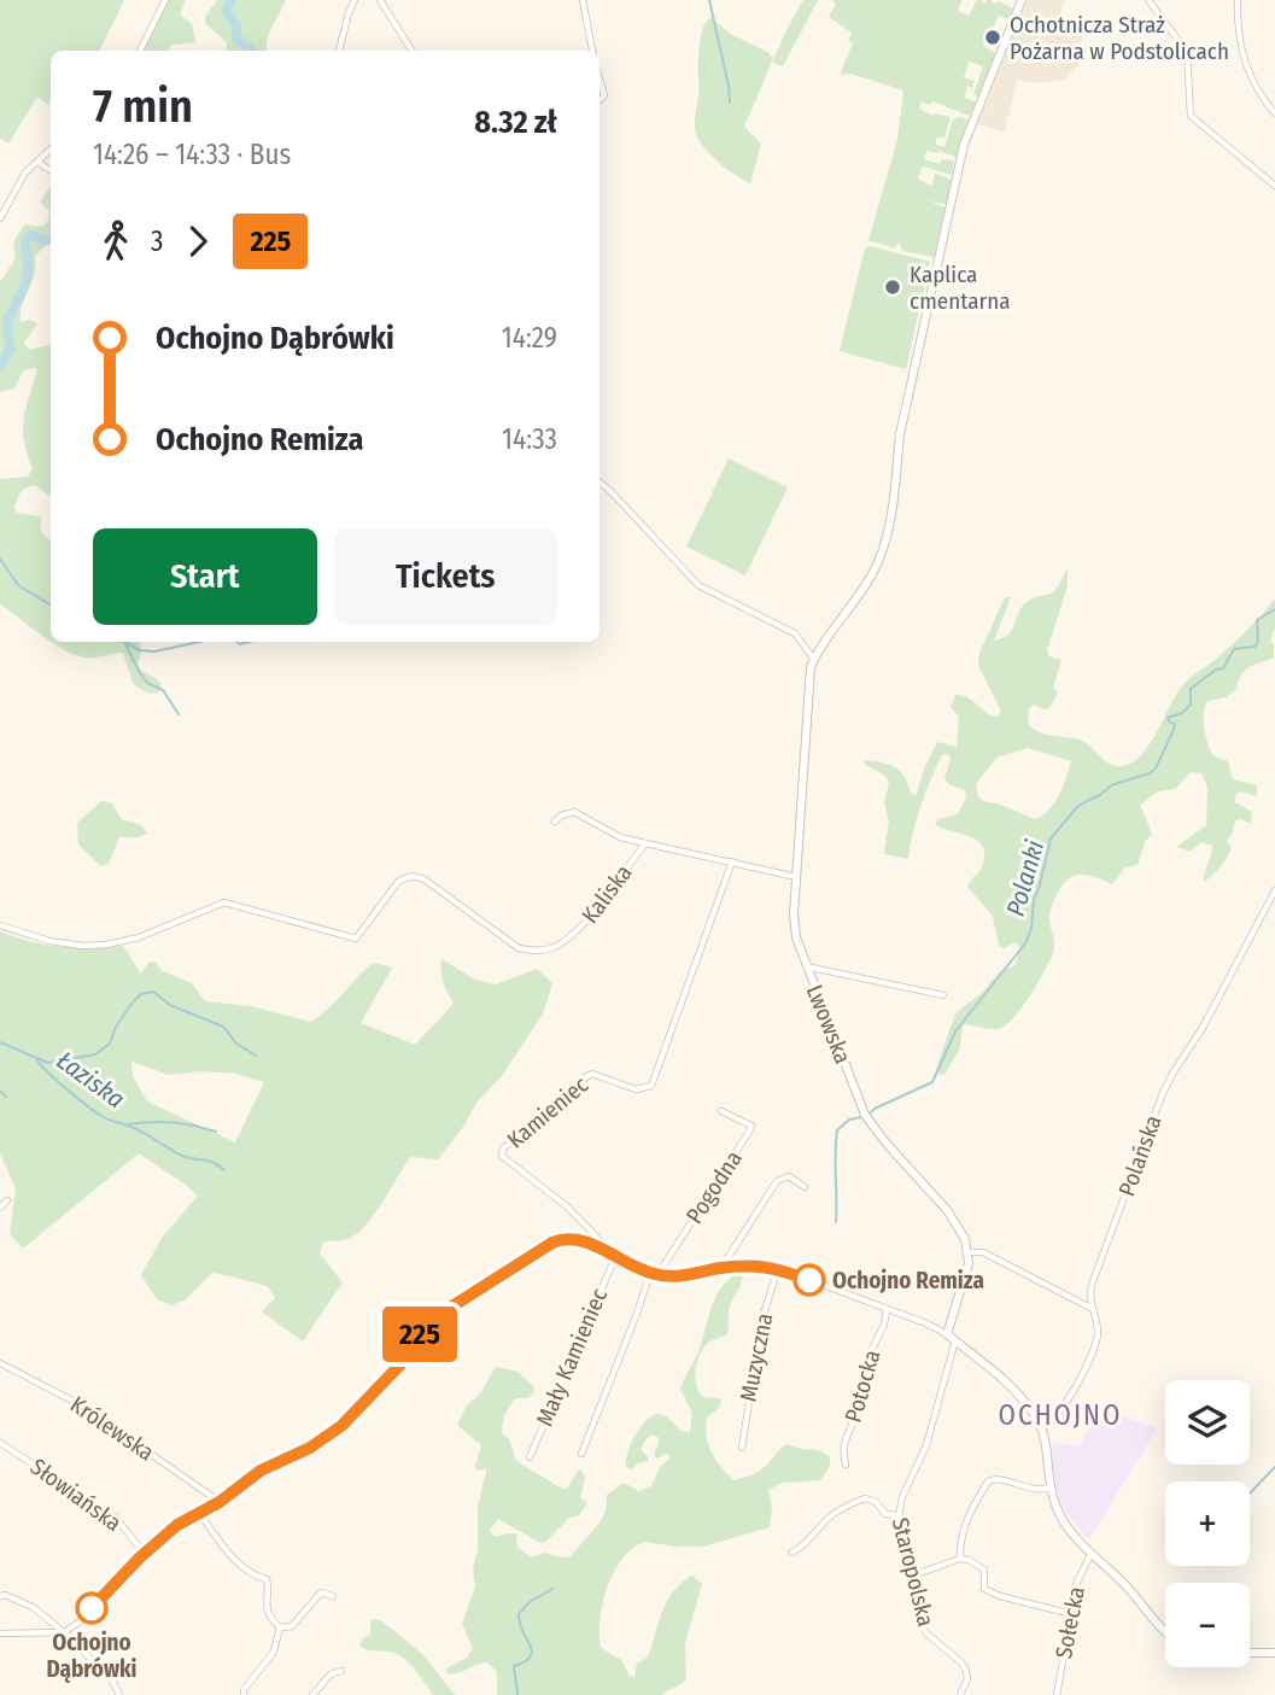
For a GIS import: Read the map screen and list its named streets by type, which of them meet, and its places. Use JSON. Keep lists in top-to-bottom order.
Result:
{
  "streets": {
    "street": [
      "Kaliska",
      "Lwowska",
      "Kamieniec",
      "Polańska",
      "Pogodna",
      "Mały Kamieniec",
      "Muzyczna",
      "Potocka",
      "Królewska",
      "Słowiańska",
      "Staropolska",
      "Sołecka"
    ]
  },
  "crossings": [
    ["Kaliska", "Lwowska"],
    ["Kaliska", "Kamieniec"]
  ],
  "districts": ["OCHOJNO"],
  "water": ["Polanki", "Łaziska"],
  "places": [
    "Ochotnicza Straż Pożarna w Podstolicach",
    "Kaplica cmentarna",
    "Ochojno Remiza",
    "Ochojno Dąbrówki"
  ],
  "lines": ["bus line 225"],
  "page": {
    "on_map": "225",
    "heading": ["7 min", "14:26 – 14:33 · Bus", "8.32 zł"],
    "legs": ["3", "225"],
    "list": [
      {
        "name": "Ochojno Dąbrówki",
        "value": "14:29"
      },
      {
        "name": "Ochojno Remiza",
        "value": "14:33"
      }
    ],
    "buttons": ["Start", "Tickets"],
    "map_buttons": ["+", "−"]
  }
}
